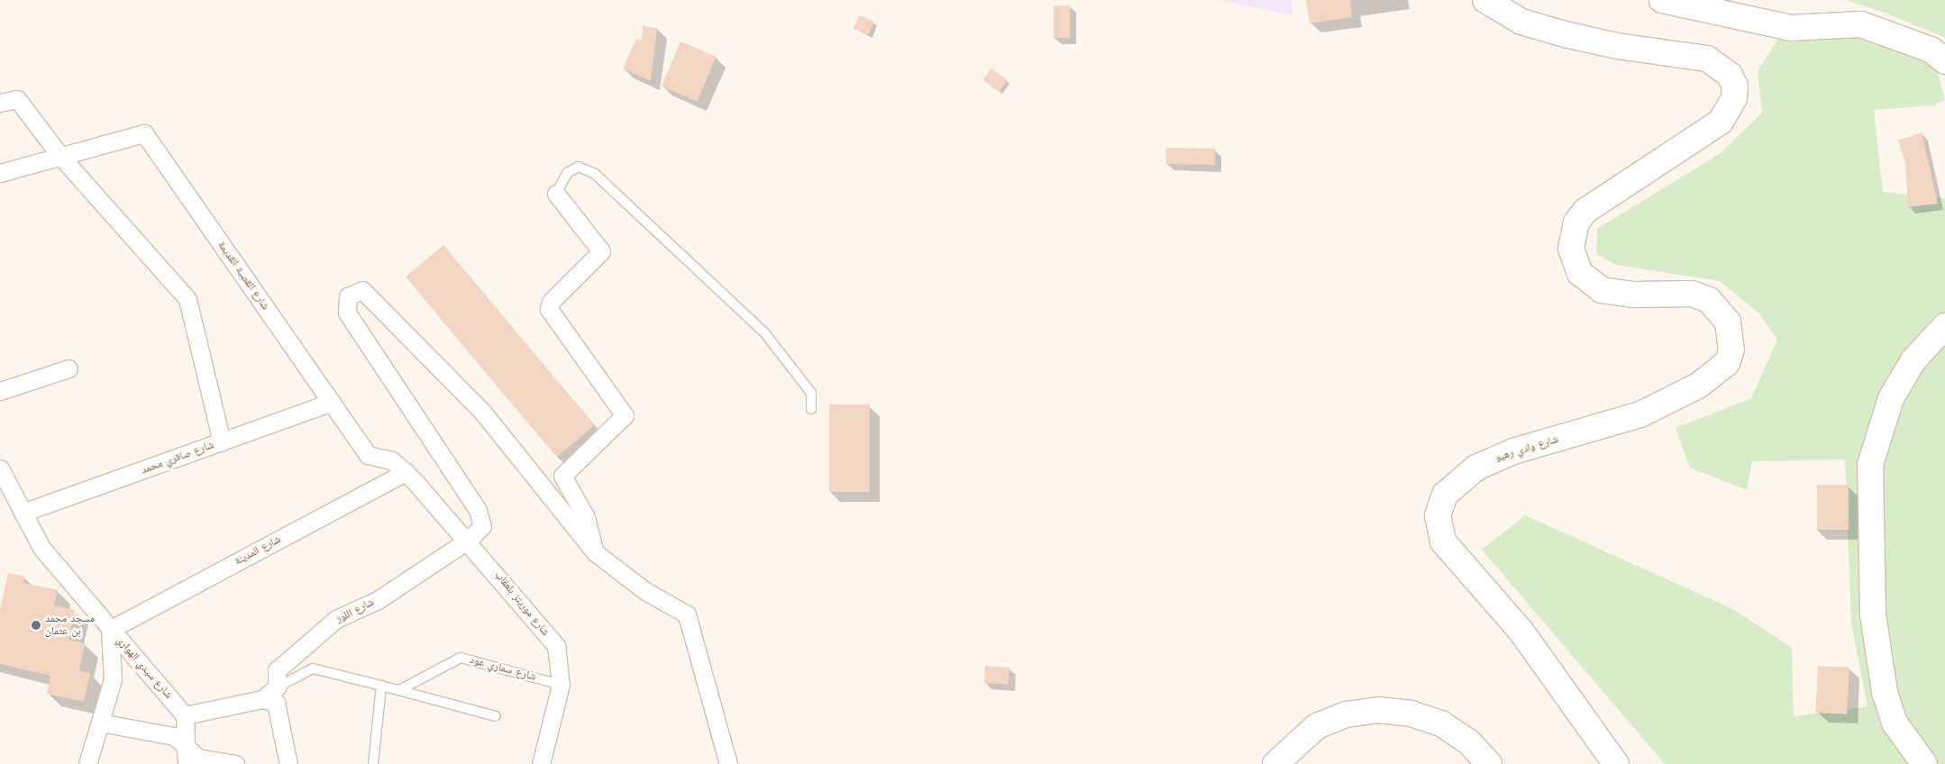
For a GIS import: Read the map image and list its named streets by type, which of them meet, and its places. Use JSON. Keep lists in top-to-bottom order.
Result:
{
  "streets": {
    "street": [
      "شارع القصبة القديمة",
      "شارع وادي رهيو",
      "شارع صافري محمد",
      "شارع المدينة",
      "شارع موريتز بلعقاب",
      "شارع اللوز",
      "شارع سيدي الهواري"
    ],
    "lane": ["شارع سماري عود"]
  },
  "crossings": [
    ["شارع القصبة القديمة", "شارع صافري محمد"],
    ["شارع القصبة القديمة", "شارع المدينة"],
    ["شارع القصبة القديمة", "شارع موريتز بلعقاب"],
    ["شارع صافري محمد", "شارع سيدي الهواري"],
    ["شارع المدينة", "شارع موريتز بلعقاب"],
    ["شارع المدينة", "شارع سيدي الهواري"],
    ["شارع موريتز بلعقاب", "شارع اللوز"],
    ["شارع موريتز بلعقاب", "شارع سماري عود"]
  ],
  "places": ["مسجد محمد بن عثمان"]
}
